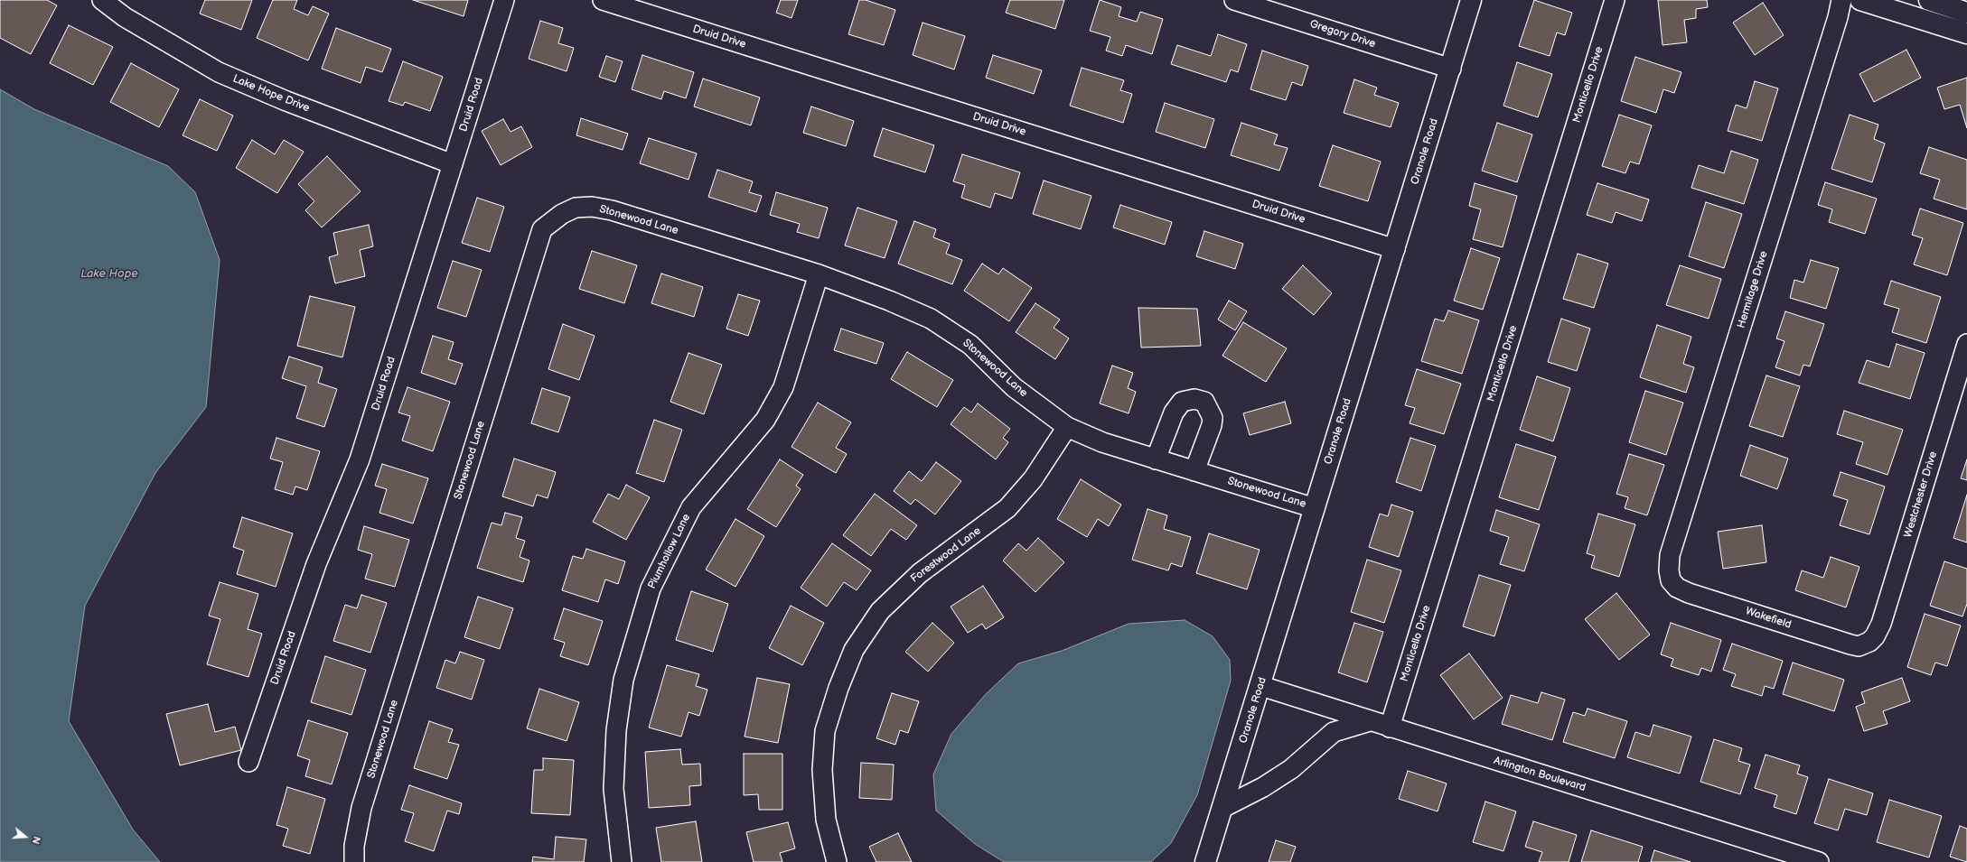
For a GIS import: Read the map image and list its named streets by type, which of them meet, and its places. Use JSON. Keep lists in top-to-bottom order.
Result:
{
  "streets": {
    "street": [
      "Gregory Drive",
      "Druid Drive",
      "Monticello Drive",
      "Lake Hope Drive",
      "Druid Road",
      "Oranole Road",
      "Stonewood Lane",
      "Hermitage Drive",
      "Westchester Drive",
      "Plumhollow Lane",
      "Forestwood Lane",
      "Wakefield",
      "Arlington Boulevard"
    ]
  },
  "crossings": [
    ["Gregory Drive", "Oranole Road"],
    ["Druid Drive", "Oranole Road"],
    ["Monticello Drive", "Arlington Boulevard"],
    ["Lake Hope Drive", "Druid Road"],
    ["Oranole Road", "Stonewood Lane"],
    ["Oranole Road", "Arlington Boulevard"],
    ["Stonewood Lane", "Plumhollow Lane"],
    ["Stonewood Lane", "Forestwood Lane"],
    ["Hermitage Drive", "Wakefield"],
    ["Westchester Drive", "Wakefield"]
  ],
  "water": ["Lake Hope"],
  "north": "right"
}
